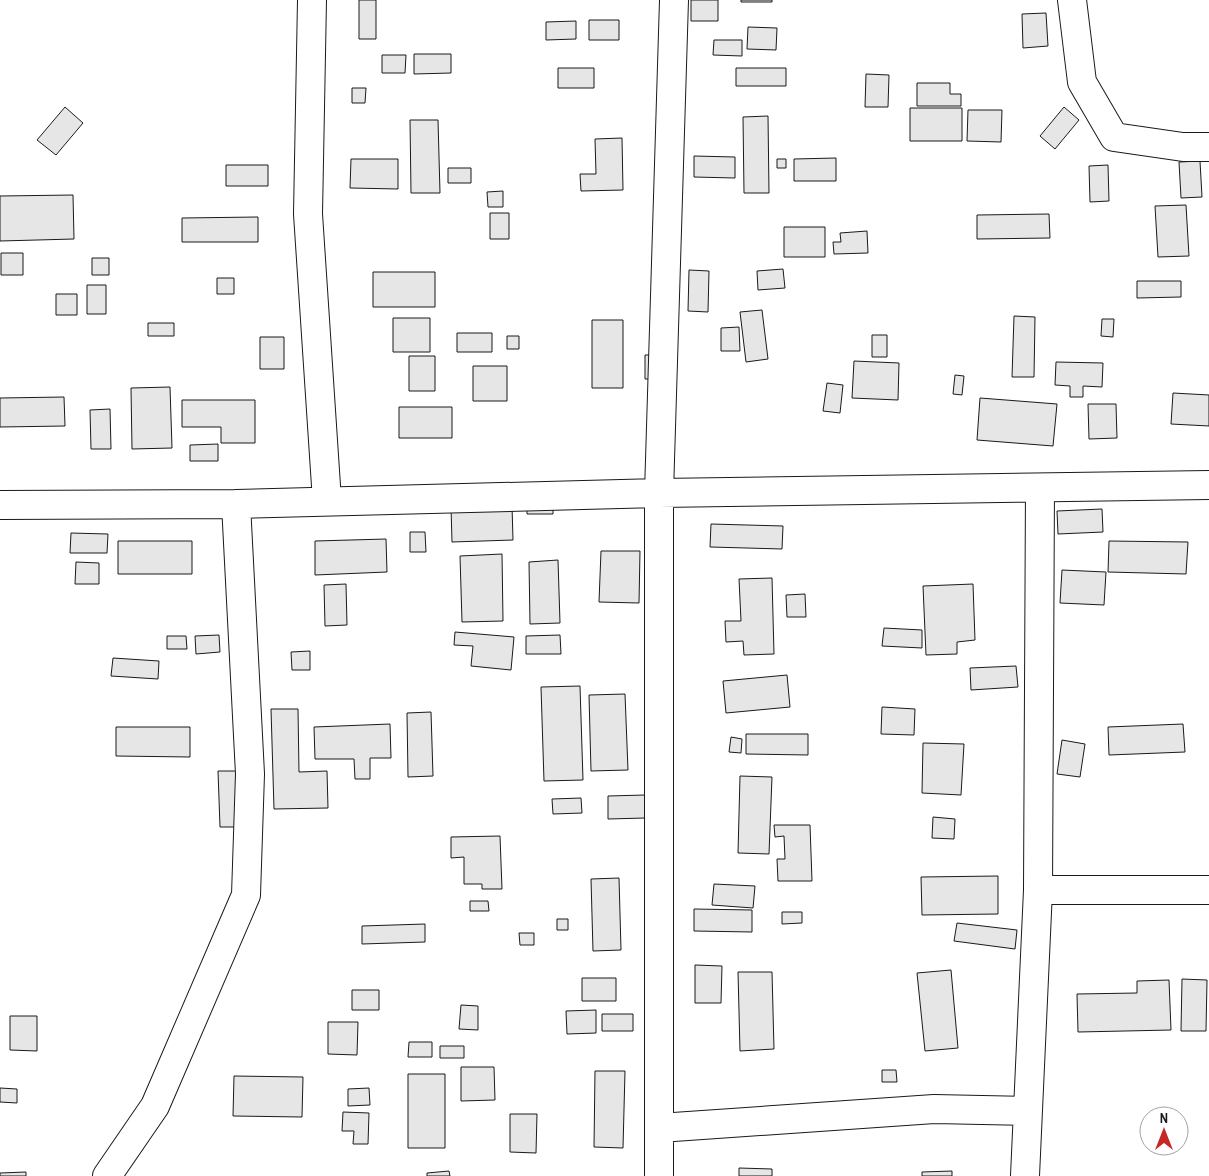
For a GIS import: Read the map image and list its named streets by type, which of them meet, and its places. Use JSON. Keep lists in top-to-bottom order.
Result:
{
  "north": "top"
}
